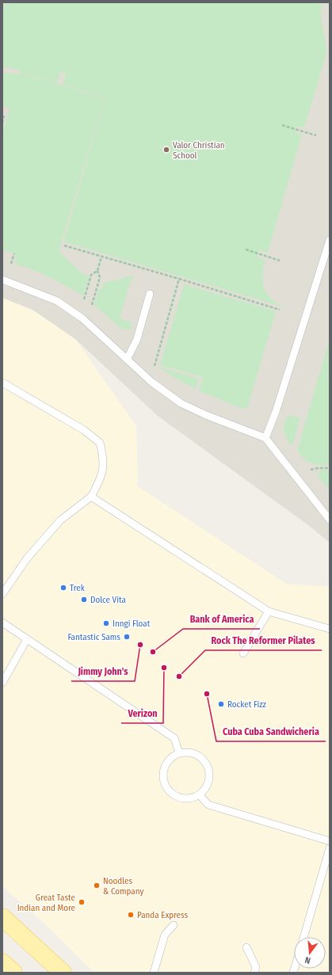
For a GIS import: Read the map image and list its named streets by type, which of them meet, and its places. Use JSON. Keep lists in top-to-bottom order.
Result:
{
  "places": [
    "Valor Christian School",
    "Trek",
    "Dolce Vita",
    "Inngi Float",
    "Fantastic Sams",
    "Jimmy John's",
    "Bank of America",
    "Verizon",
    "Rock The Reformer Pilates",
    "Cuba Cuba Sandwicheria",
    "Rocket Fizz",
    "Noodles & Company",
    "Great Taste Indian and More",
    "Panda Express"
  ],
  "north": "bottom"
}
